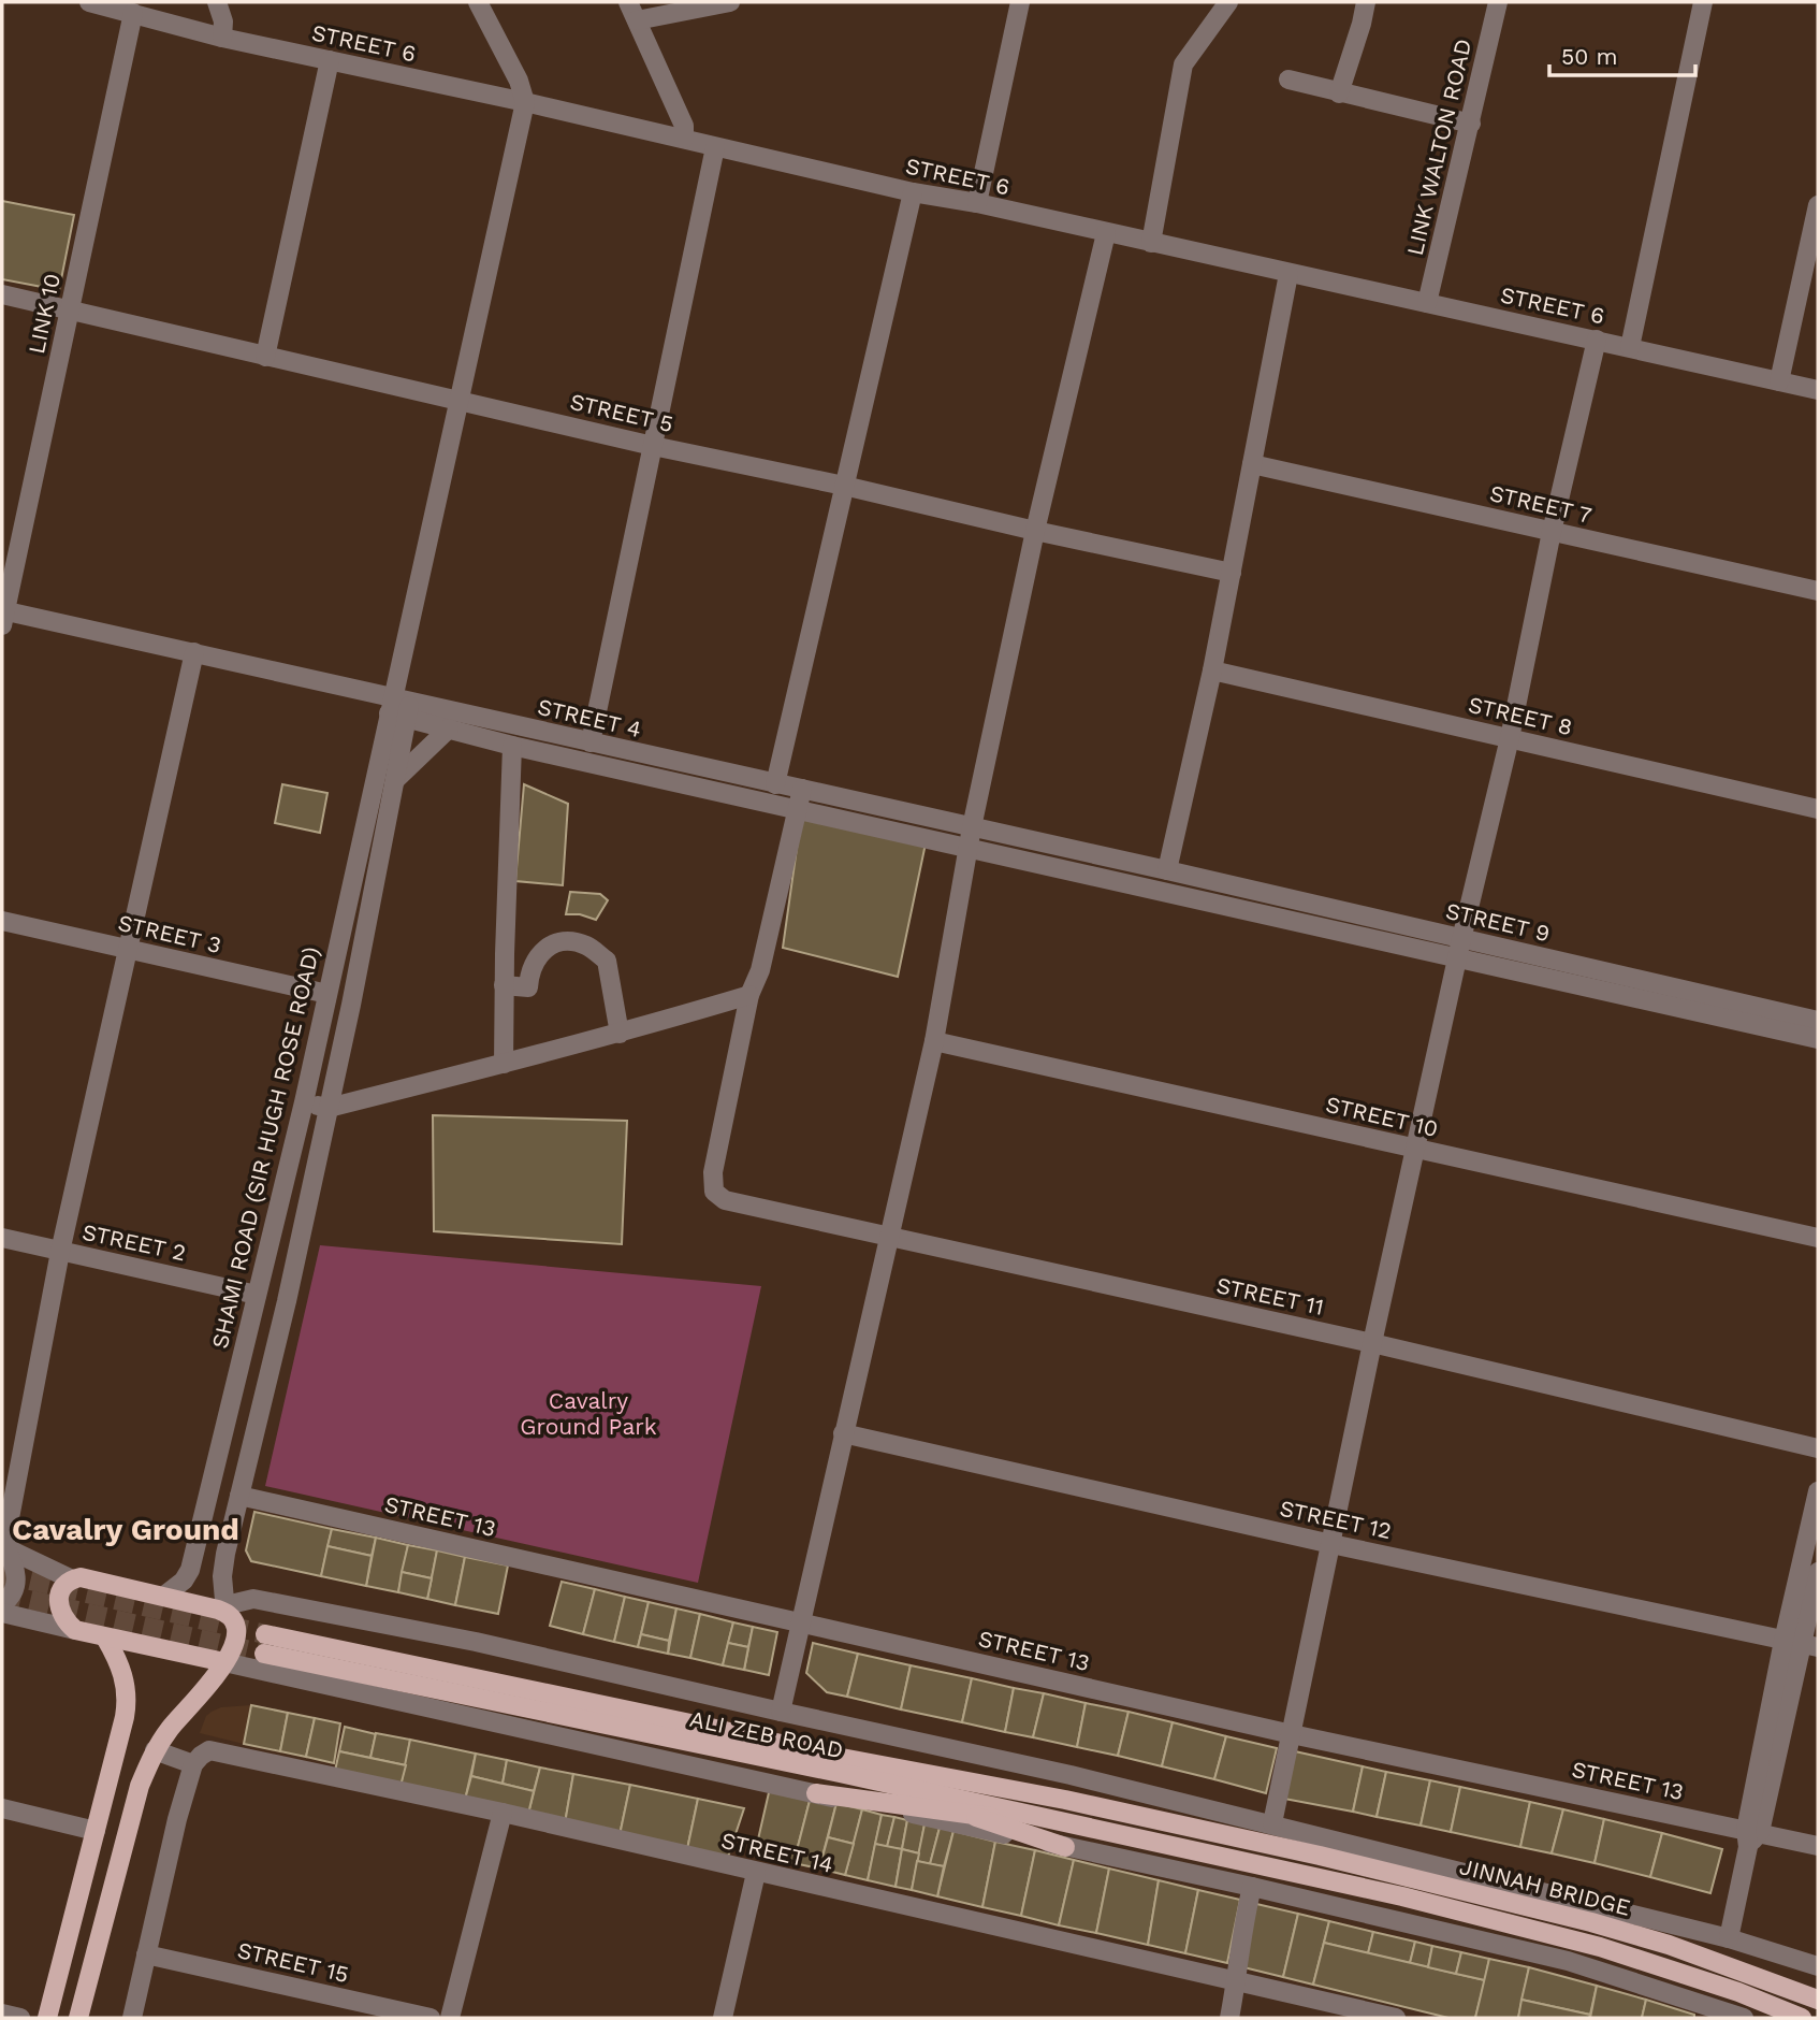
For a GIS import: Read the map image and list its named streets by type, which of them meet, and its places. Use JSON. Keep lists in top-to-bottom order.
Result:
{
  "streets": {
    "main road": ["ALI ZEB ROAD", "JINNAH BRIDGE"],
    "street": [
      "STREET 6",
      "LINK WALTON ROAD",
      "LINK 10",
      "STREET 5",
      "STREET 7",
      "STREET 8",
      "STREET 4",
      "STREET 9",
      "STREET 3",
      "STREET 10",
      "SHAMI ROAD (SIR HUGH ROSE ROAD)",
      "STREET 2",
      "STREET 11",
      "STREET 13",
      "STREET 12",
      "STREET 14",
      "STREET 15"
    ]
  },
  "crossings": [
    ["STREET 6", "LINK WALTON ROAD"],
    ["STREET 6", "LINK 10"],
    ["LINK 10", "STREET 5"],
    ["LINK 10", "STREET 4"],
    ["STREET 4", "STREET 9"],
    ["STREET 4", "SHAMI ROAD (SIR HUGH ROSE ROAD)"],
    ["STREET 3", "SHAMI ROAD (SIR HUGH ROSE ROAD)"],
    ["SHAMI ROAD (SIR HUGH ROSE ROAD)", "STREET 2"],
    ["ALI ZEB ROAD", "JINNAH BRIDGE"]
  ],
  "districts": ["Cavalry Ground"],
  "parks": ["Cavalry Ground Park"],
  "scale_bar": "50 m"
}
